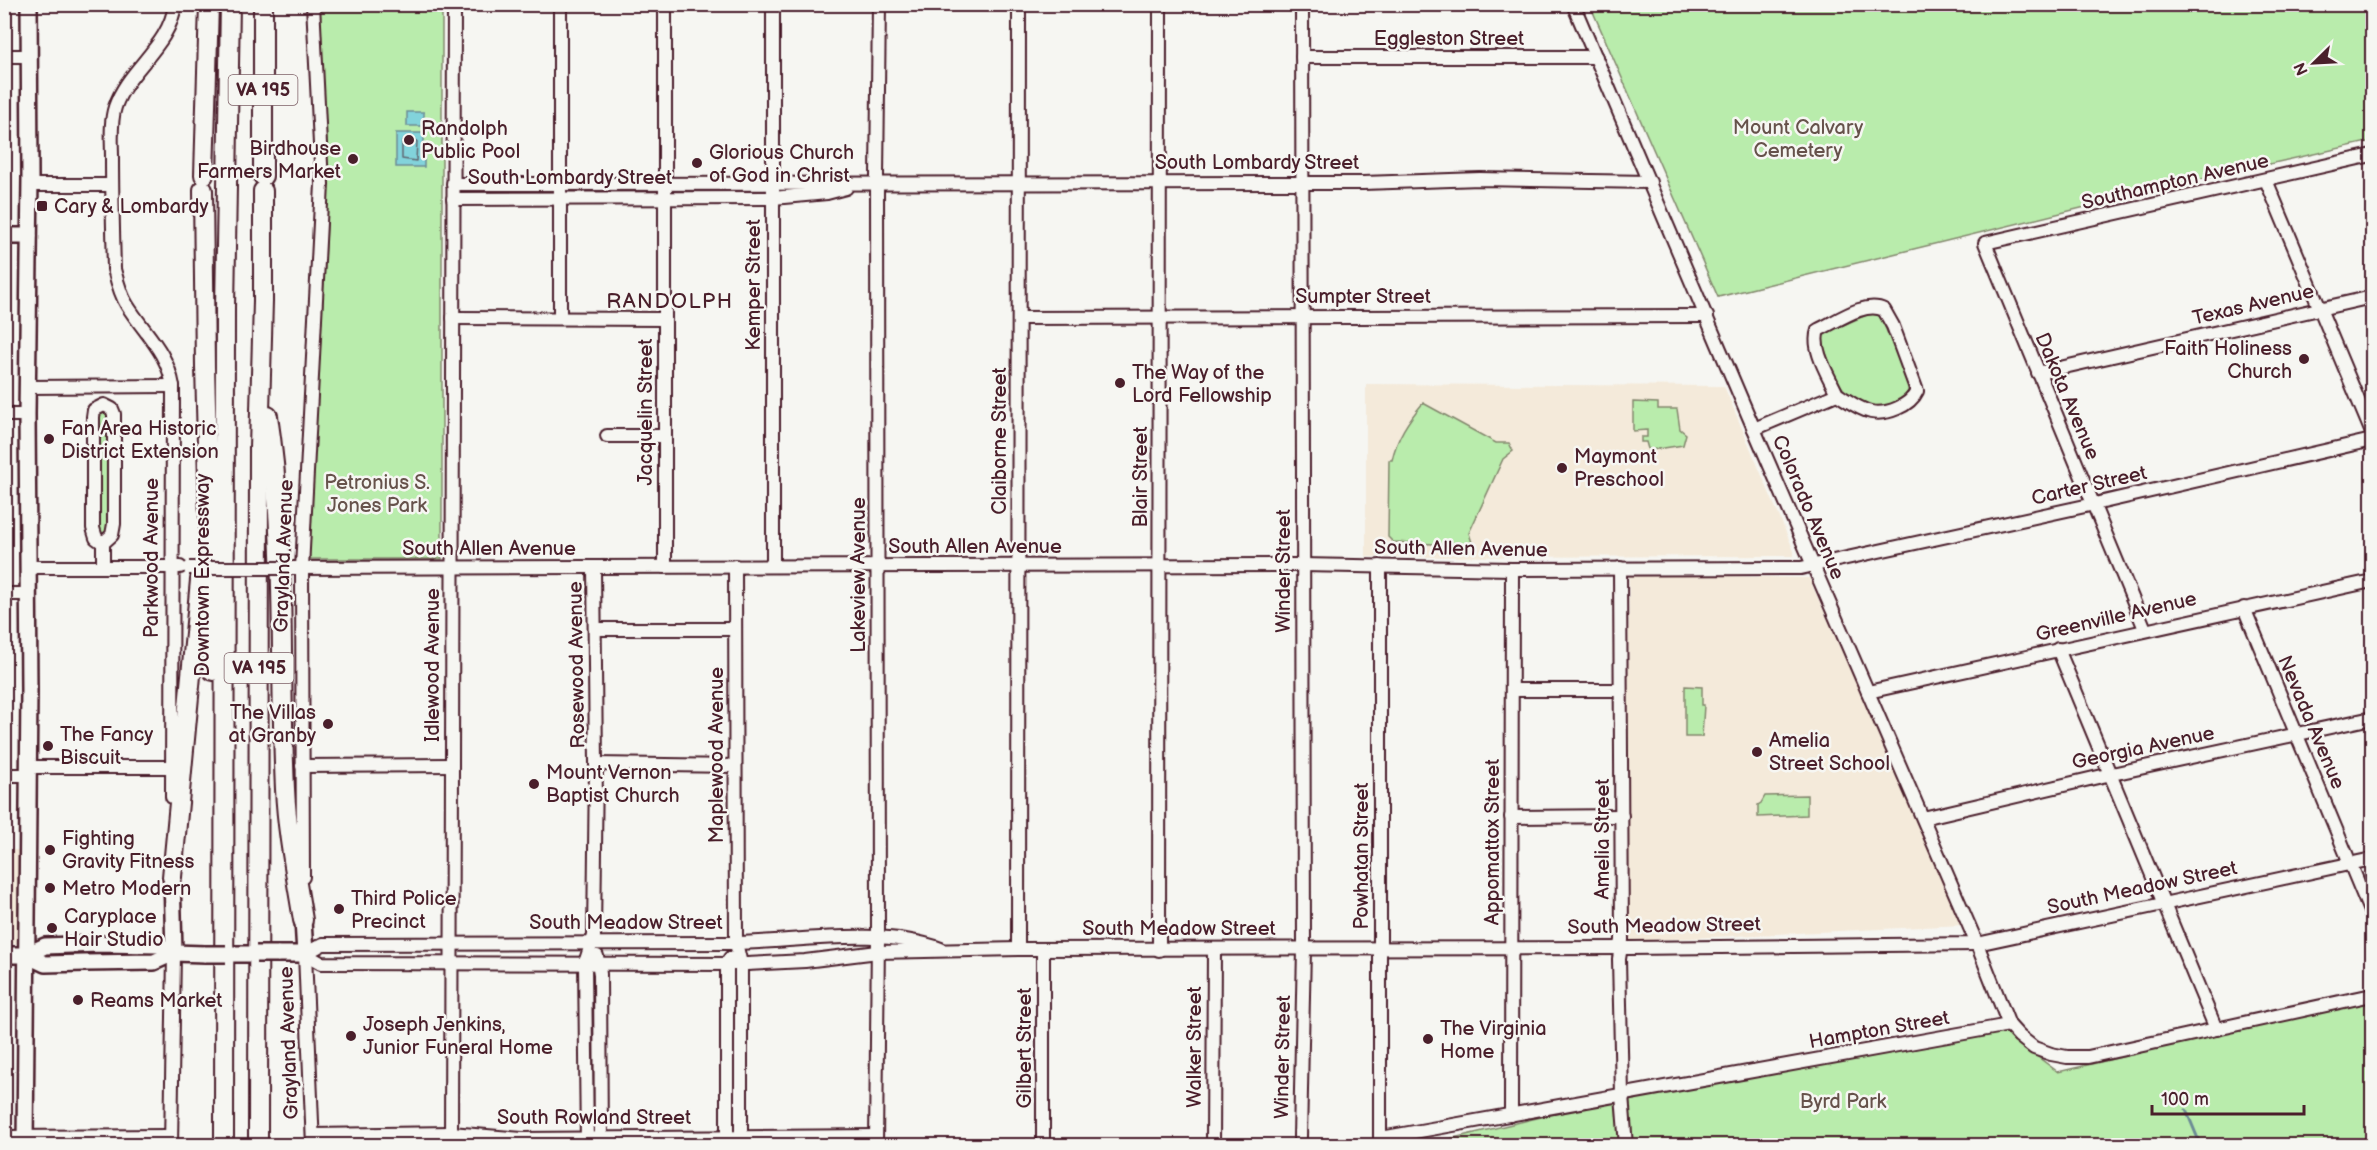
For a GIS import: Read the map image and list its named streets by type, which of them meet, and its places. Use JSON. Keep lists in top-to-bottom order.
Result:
{
  "streets": {
    "highway": ["VA 195", "Downtown Expressway"],
    "main road": ["Grayland Avenue", "Parkwood Avenue", "South Meadow Street"],
    "street": [
      "Eggleston Street",
      "South Lombardy Street",
      "Southampton Avenue",
      "Kemper Street",
      "Sumpter Street",
      "Texas Avenue",
      "Dakota Avenue",
      "Jacquelin Street",
      "Claiborne Street",
      "Blair Street",
      "Carter Street",
      "Colorado Avenue",
      "South Allen Avenue",
      "Winder Street",
      "Lakeview Avenue",
      "Greenville Avenue",
      "Idlewood Avenue",
      "Rosewood Avenue",
      "Nevada Avenue",
      "Georgia Avenue",
      "Maplewood Avenue",
      "Amelia Street",
      "Appomattox Street",
      "Powhatan Street",
      "Hampton Street",
      "Walker Street",
      "Gilbert Street",
      "South Rowland Street"
    ]
  },
  "crossings": [
    ["Eggleston Street", "Colorado Avenue"],
    ["Eggleston Street", "Winder Street"],
    ["South Lombardy Street", "Kemper Street"],
    ["South Lombardy Street", "Jacquelin Street"],
    ["South Lombardy Street", "Claiborne Street"],
    ["South Lombardy Street", "Blair Street"],
    ["South Lombardy Street", "Colorado Avenue"],
    ["South Lombardy Street", "Winder Street"],
    ["South Lombardy Street", "Lakeview Avenue"],
    ["South Lombardy Street", "Idlewood Avenue"],
    ["Southampton Avenue", "Dakota Avenue"],
    ["Kemper Street", "South Allen Avenue"],
    ["Sumpter Street", "Claiborne Street"],
    ["Sumpter Street", "Blair Street"],
    ["Sumpter Street", "Colorado Avenue"],
    ["Sumpter Street", "Winder Street"],
    ["Texas Avenue", "Dakota Avenue"],
    ["Dakota Avenue", "Carter Street"],
    ["Dakota Avenue", "Greenville Avenue"],
    ["Jacquelin Street", "South Allen Avenue"],
    ["Claiborne Street", "South Allen Avenue"],
    ["Claiborne Street", "South Meadow Street"],
    ["Blair Street", "South Allen Avenue"],
    ["Blair Street", "South Meadow Street"],
    ["Carter Street", "Colorado Avenue"],
    ["Carter Street", "South Allen Avenue"],
    ["Colorado Avenue", "South Allen Avenue"],
    ["Colorado Avenue", "Greenville Avenue"],
    ["Colorado Avenue", "Georgia Avenue"],
    ["Colorado Avenue", "South Meadow Street"],
    ["Colorado Avenue", "Hampton Street"],
    ["South Allen Avenue", "Grayland Avenue"],
    ["South Allen Avenue", "Parkwood Avenue"],
    ["South Allen Avenue", "Winder Street"],
    ["South Allen Avenue", "Lakeview Avenue"],
    ["South Allen Avenue", "Idlewood Avenue"],
    ["South Allen Avenue", "Rosewood Avenue"],
    ["South Allen Avenue", "Maplewood Avenue"],
    ["South Allen Avenue", "Amelia Street"],
    ["South Allen Avenue", "Appomattox Street"],
    ["South Allen Avenue", "Powhatan Street"],
    ["Grayland Avenue", "South Meadow Street"],
    ["Grayland Avenue", "South Rowland Street"],
    ["Parkwood Avenue", "South Meadow Street"],
    ["Winder Street", "South Meadow Street"],
    ["Lakeview Avenue", "South Meadow Street"],
    ["Lakeview Avenue", "South Rowland Street"],
    ["Greenville Avenue", "Nevada Avenue"],
    ["Idlewood Avenue", "South Meadow Street"],
    ["Idlewood Avenue", "South Rowland Street"],
    ["Rosewood Avenue", "South Meadow Street"],
    ["Rosewood Avenue", "South Rowland Street"],
    ["Nevada Avenue", "Georgia Avenue"],
    ["Nevada Avenue", "South Meadow Street"],
    ["Maplewood Avenue", "South Meadow Street"],
    ["Maplewood Avenue", "South Rowland Street"],
    ["Amelia Street", "South Meadow Street"],
    ["Amelia Street", "Hampton Street"],
    ["Appomattox Street", "South Meadow Street"],
    ["Appomattox Street", "Hampton Street"],
    ["Powhatan Street", "South Meadow Street"],
    ["Powhatan Street", "Hampton Street"],
    ["South Meadow Street", "Walker Street"],
    ["South Meadow Street", "Gilbert Street"]
  ],
  "districts": ["RANDOLPH"],
  "parks": ["Mount Calvary Cemetery", "Petronius S. Jones Park", "Byrd Park"],
  "places": {
    "other": [
      "Randolph Public Pool",
      "Birdhouse Farmers Market",
      "Glorious Church of God in Christ",
      "Faith Holiness Church",
      "The Way of the Lord Fellowship",
      "Fan Area Historic District Extension",
      "Maymont Preschool",
      "The Villas at Granby",
      "The Fancy Biscuit",
      "Amelia Street School",
      "Mount Vernon Baptist Church",
      "Fighting Gravity Fitness",
      "Metro Modern",
      "Third Police Precinct",
      "Caryplace Hair Studio",
      "Reams Market",
      "Joseph Jenkins, Junior Funeral Home",
      "The Virginia Home"
    ],
    "transit": ["Cary & Lombardy"]
  },
  "scale_bar": "100 m",
  "north": "bottom left"
}
